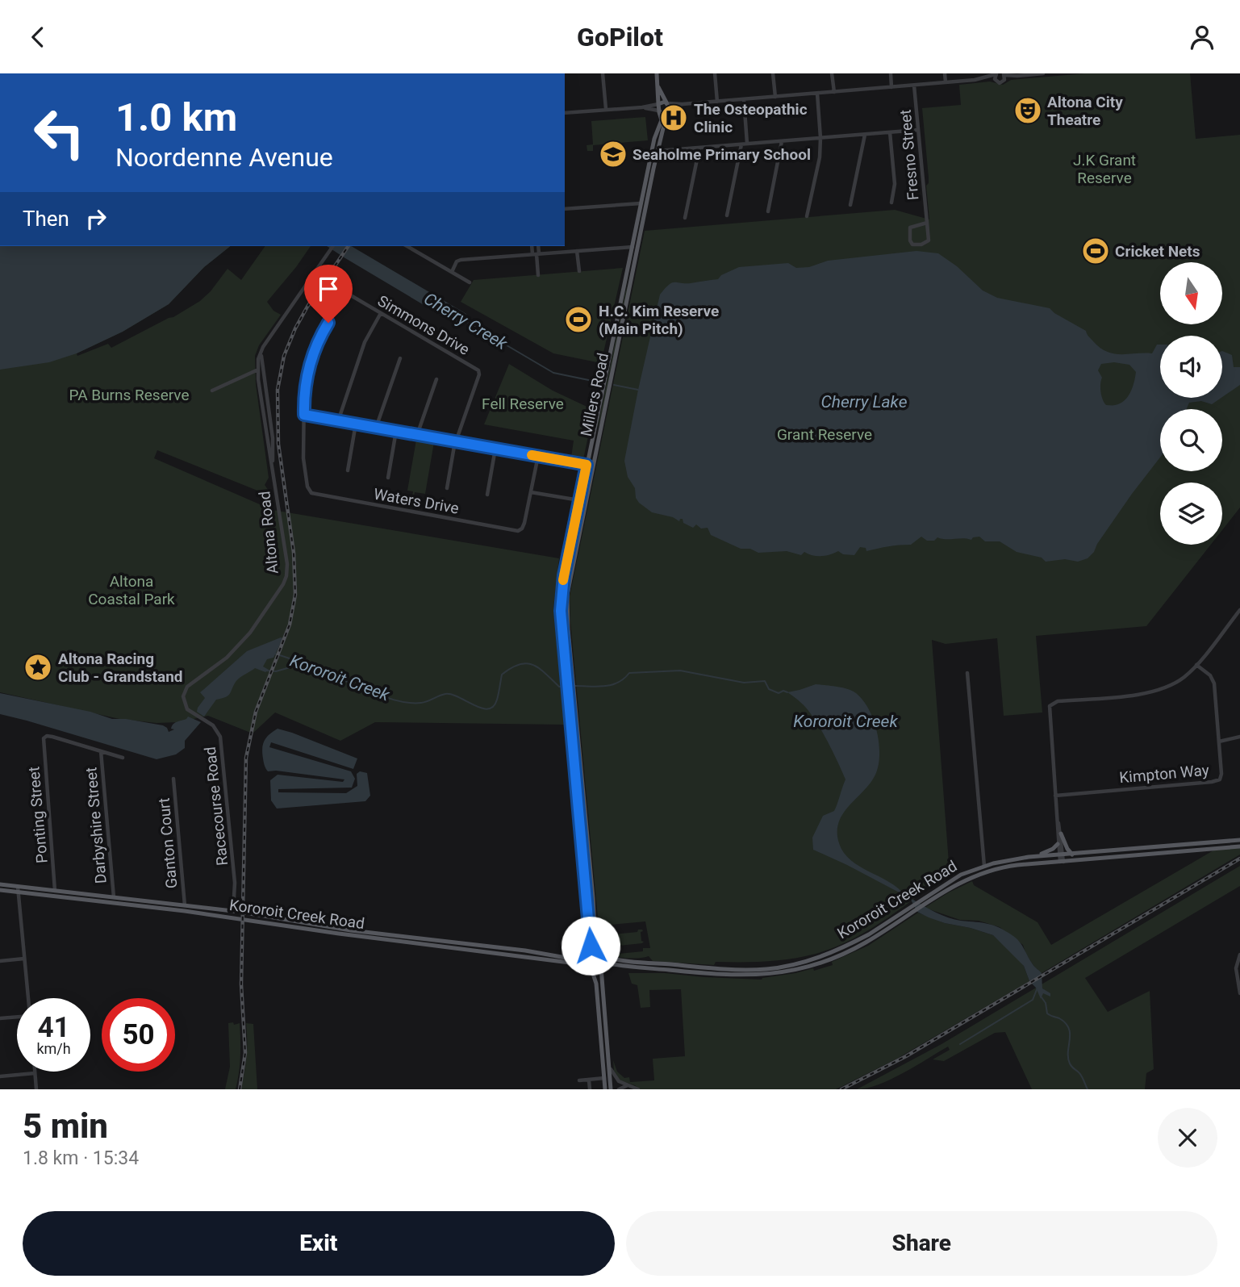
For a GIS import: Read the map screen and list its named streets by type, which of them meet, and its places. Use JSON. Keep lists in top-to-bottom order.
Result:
{
  "streets": {
    "main road": ["Millers Road", "Kororoit Creek Road"],
    "street": [
      "Fresno Street",
      "Simmons Drive",
      "Waters Drive",
      "Altona Road",
      "Kimpton Way",
      "Racecourse Road",
      "Ponting Street",
      "Darbyshire Street",
      "Ganton Court"
    ]
  },
  "crossings": [
    ["Simmons Drive", "Waters Drive"],
    ["Millers Road", "Kororoit Creek Road"],
    ["Altona Road", "Racecourse Road"],
    ["Racecourse Road", "Kororoit Creek Road"],
    ["Ponting Street", "Darbyshire Street"],
    ["Ponting Street", "Kororoit Creek Road"],
    ["Darbyshire Street", "Kororoit Creek Road"],
    ["Ganton Court", "Kororoit Creek Road"]
  ],
  "water": ["Cherry Creek", "Cherry Lake", "Kororoit Creek"],
  "parks": [
    "J.K Grant Reserve",
    "PA Burns Reserve",
    "Fell Reserve",
    "Grant Reserve",
    "Altona Coastal Park"
  ],
  "places": {
    "theatre": ["Altona City Theatre"],
    "hospital": ["The Osteopathic Clinic"],
    "school or university": ["Seaholme Primary School"],
    "sports": ["Cricket Nets", "H.C. Kim Reserve (Main Pitch)"],
    "place": ["Altona Racing Club - Grandstand"]
  },
  "north": "bottom",
  "page": {
    "header": "GoPilot",
    "turn": ["1.0 km", "Noordenne Avenue"],
    "then": "Then",
    "speed": "41 km/h",
    "limit": "50",
    "heading": ["5 min", "1.8 km · 15:34"],
    "buttons": ["Exit", "Share"]
  }
}
